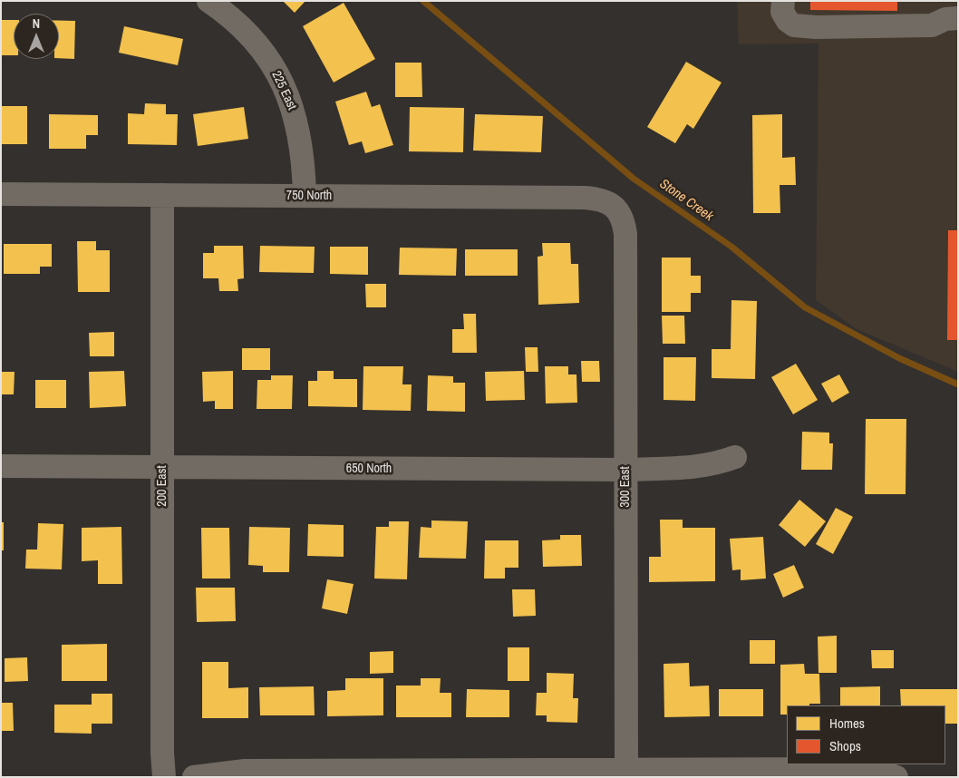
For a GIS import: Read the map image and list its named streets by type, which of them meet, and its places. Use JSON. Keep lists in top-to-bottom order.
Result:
{
  "streets": {
    "street": [
      "225 East",
      "750 North",
      "650 North",
      "200 East",
      "300 East"
    ]
  },
  "crossings": [
    ["225 East", "750 North"],
    ["750 North", "200 East"],
    ["750 North", "300 East"],
    ["650 North", "200 East"],
    ["650 North", "300 East"]
  ],
  "water": ["Stone Creek"],
  "legend": ["Homes", "Shops"],
  "north": "top"
}
